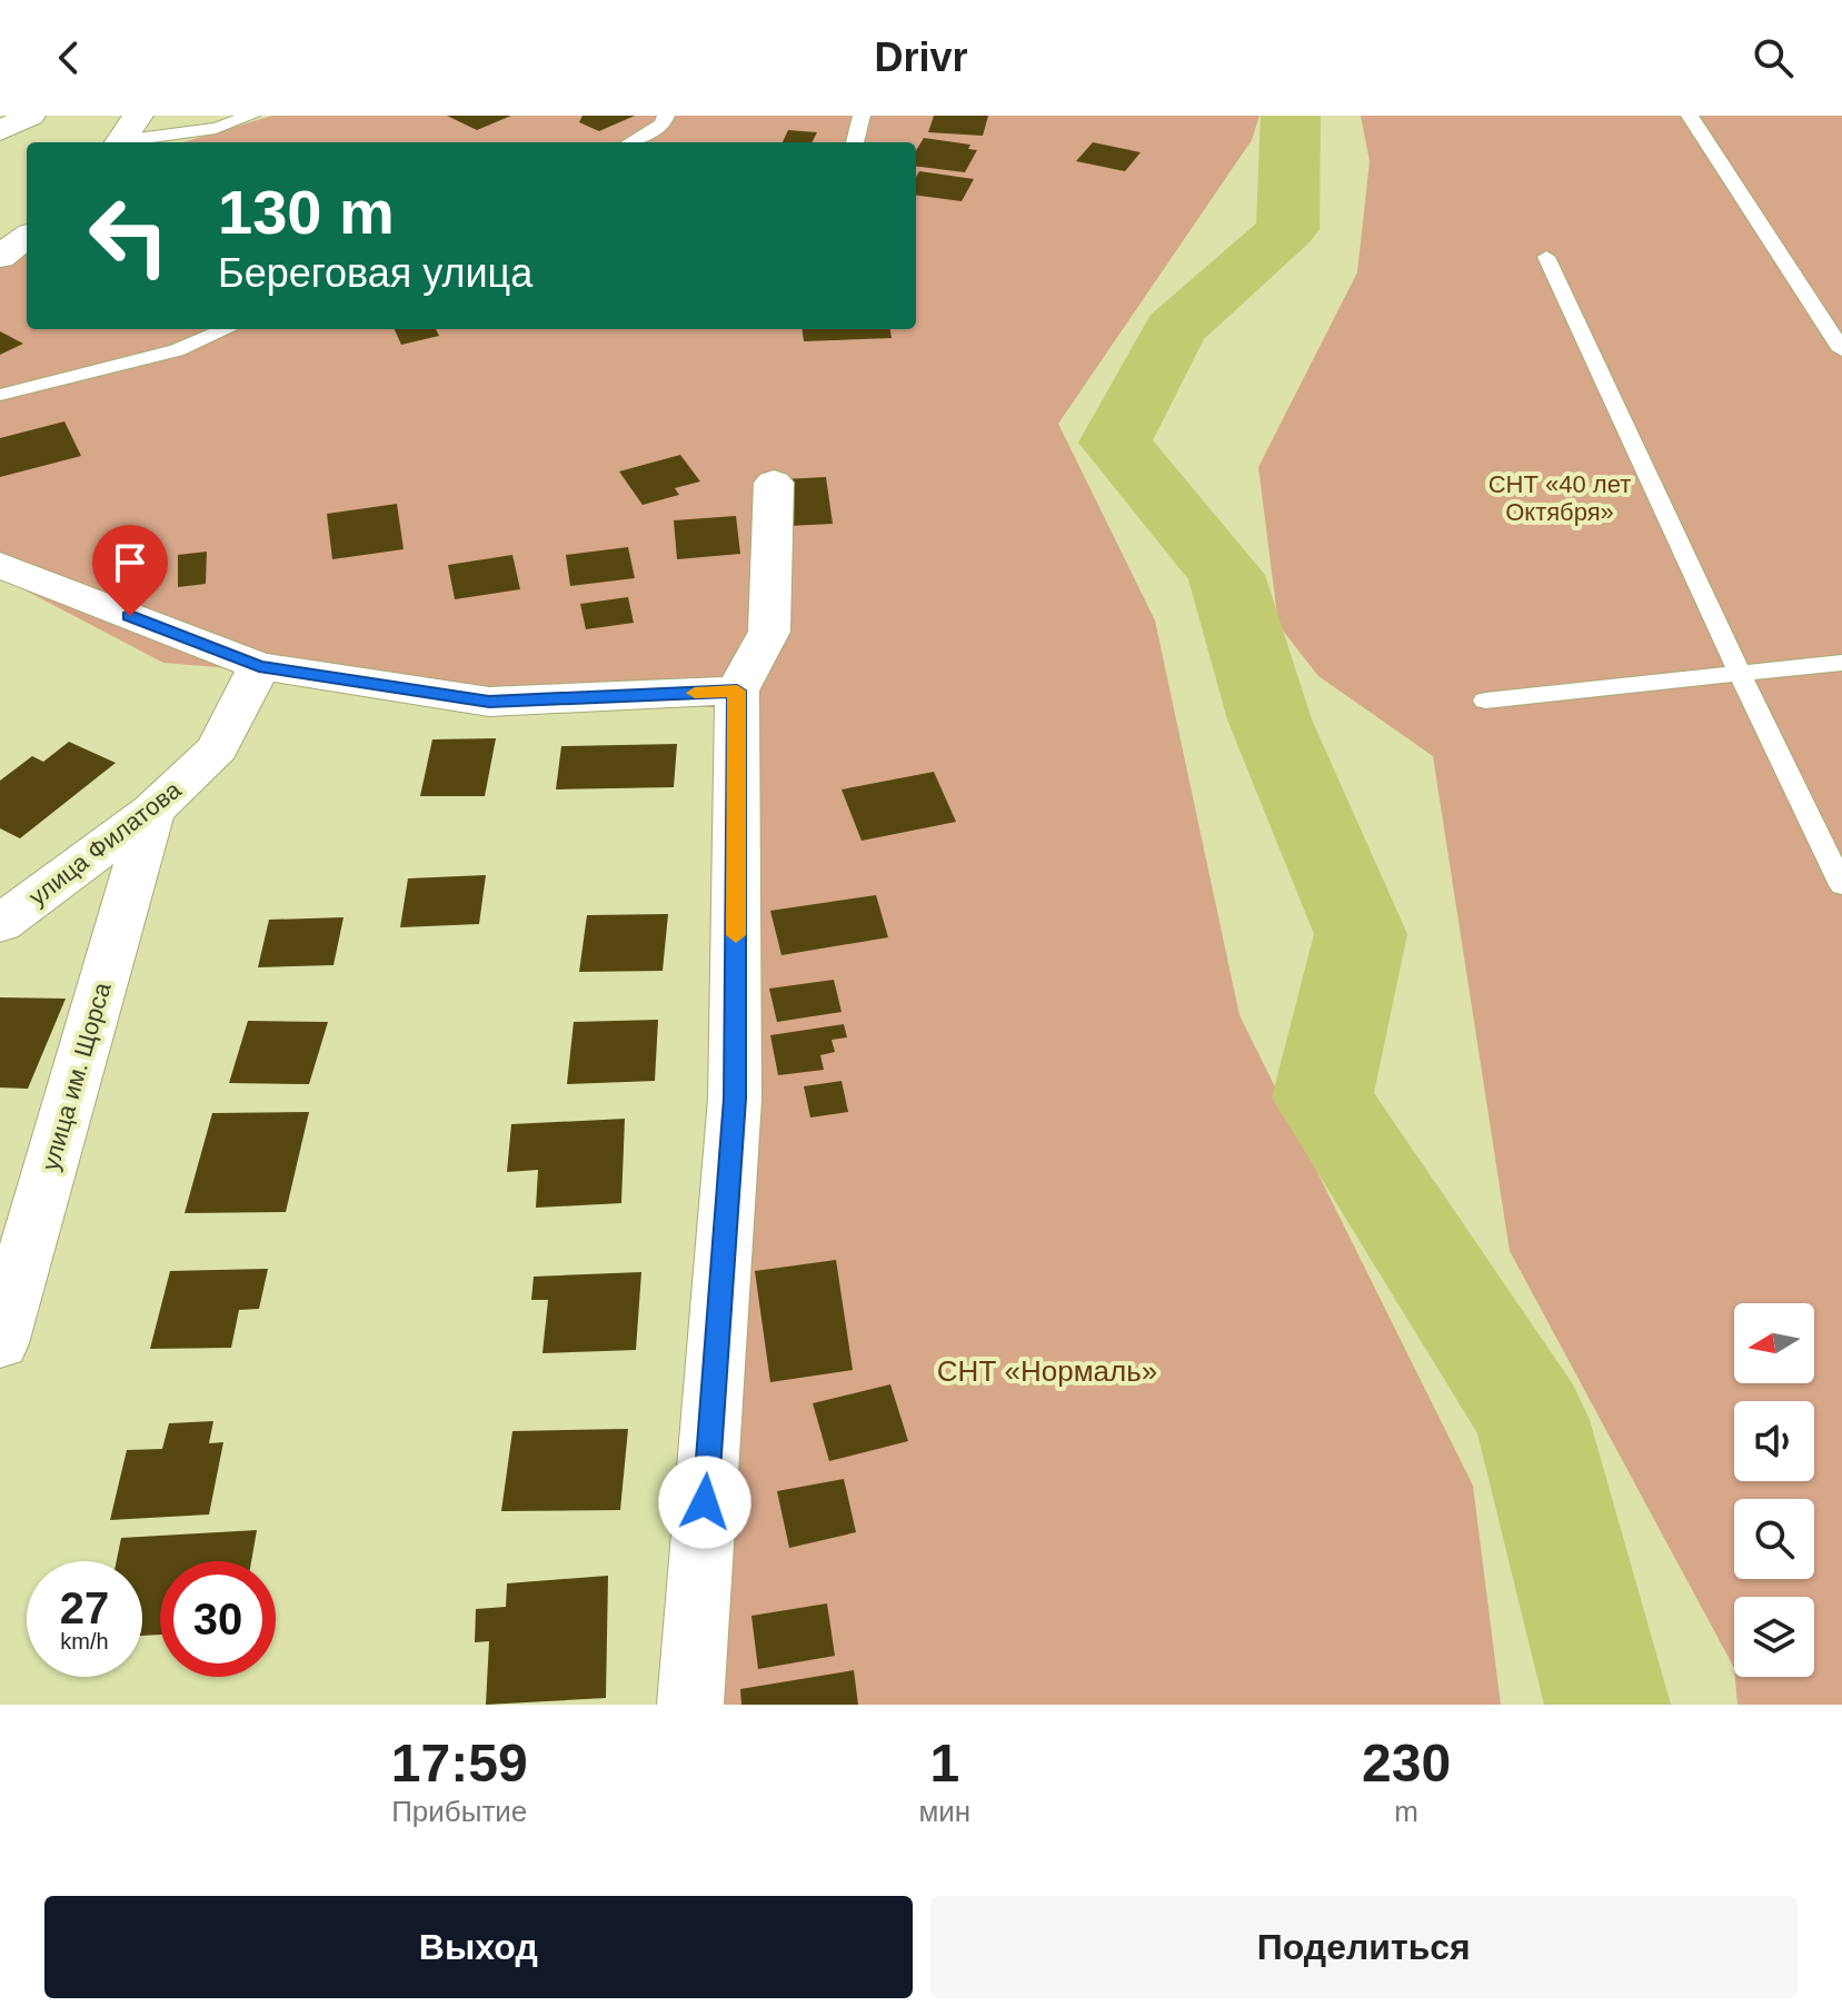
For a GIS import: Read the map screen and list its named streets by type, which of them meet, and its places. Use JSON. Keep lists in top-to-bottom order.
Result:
{
  "streets": {
    "street": ["улица Филатова", "улица им. Щорса"]
  },
  "crossings": [
    ["улица Филатова", "улица им. Щорса"]
  ],
  "parks": ["СНТ «40 лет Октября»", "СНТ «Нормаль»"],
  "north": "left",
  "page": {
    "header": "Drivr",
    "turn": ["130 m", "Береговая улица"],
    "speed": "27 km/h",
    "limit": "30",
    "eta": [
      "17:59",
      "Прибытие",
      "1",
      "мин",
      "230",
      "m"
    ],
    "buttons": ["Выход", "Поделиться"]
  }
}
